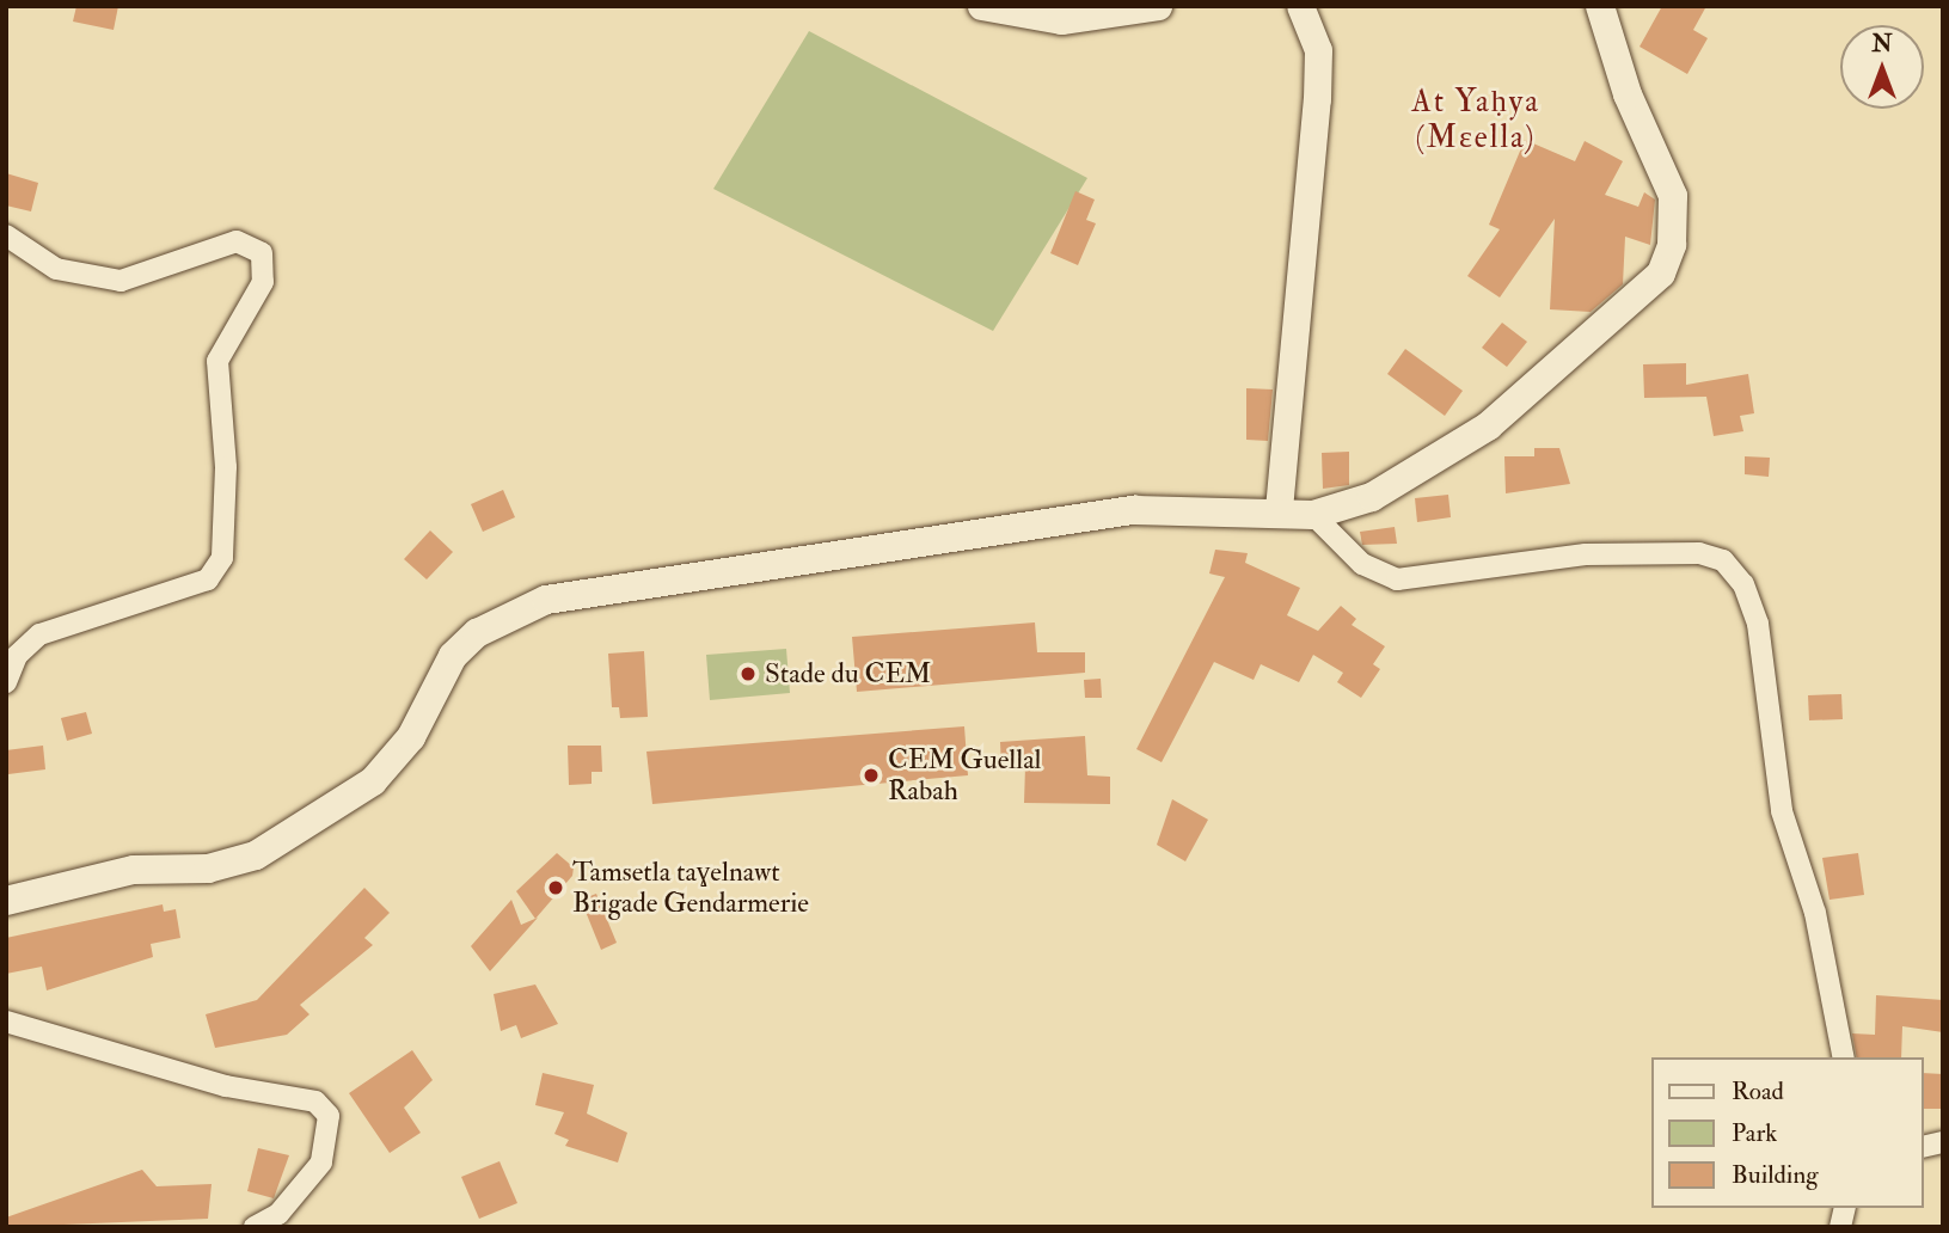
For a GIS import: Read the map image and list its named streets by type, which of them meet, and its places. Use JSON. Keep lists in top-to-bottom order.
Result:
{
  "districts": ["At Yaḥya (Mεella)"],
  "places": ["Stade du CEM", "CEM Guellal Rabah", "Tamsetla taɣelnawt Brigade Gendarmerie"],
  "legend": ["Road", "Park", "Building"],
  "north": "top"
}
